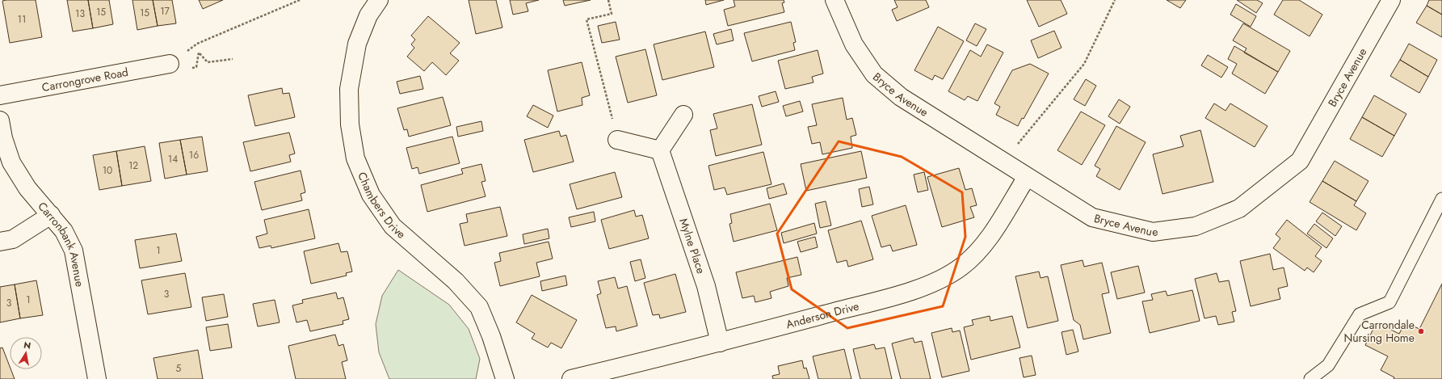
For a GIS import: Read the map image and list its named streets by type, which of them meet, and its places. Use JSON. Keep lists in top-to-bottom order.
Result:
{
  "streets": {
    "street": [
      "Bryce Avenue",
      "Carrongrove Road",
      "Chambers Drive",
      "Carronbank Avenue",
      "Mylne Place",
      "Anderson Drive"
    ]
  },
  "crossings": [
    ["Bryce Avenue", "Anderson Drive"],
    ["Mylne Place", "Anderson Drive"]
  ],
  "places": ["Carrondale Nursing Home"],
  "house_numbers": [
    "17",
    "15",
    "15",
    "13",
    "11",
    "16",
    "14",
    "12",
    "10",
    "1",
    "3",
    "1",
    "3",
    "5"
  ],
  "north": "top"
}
